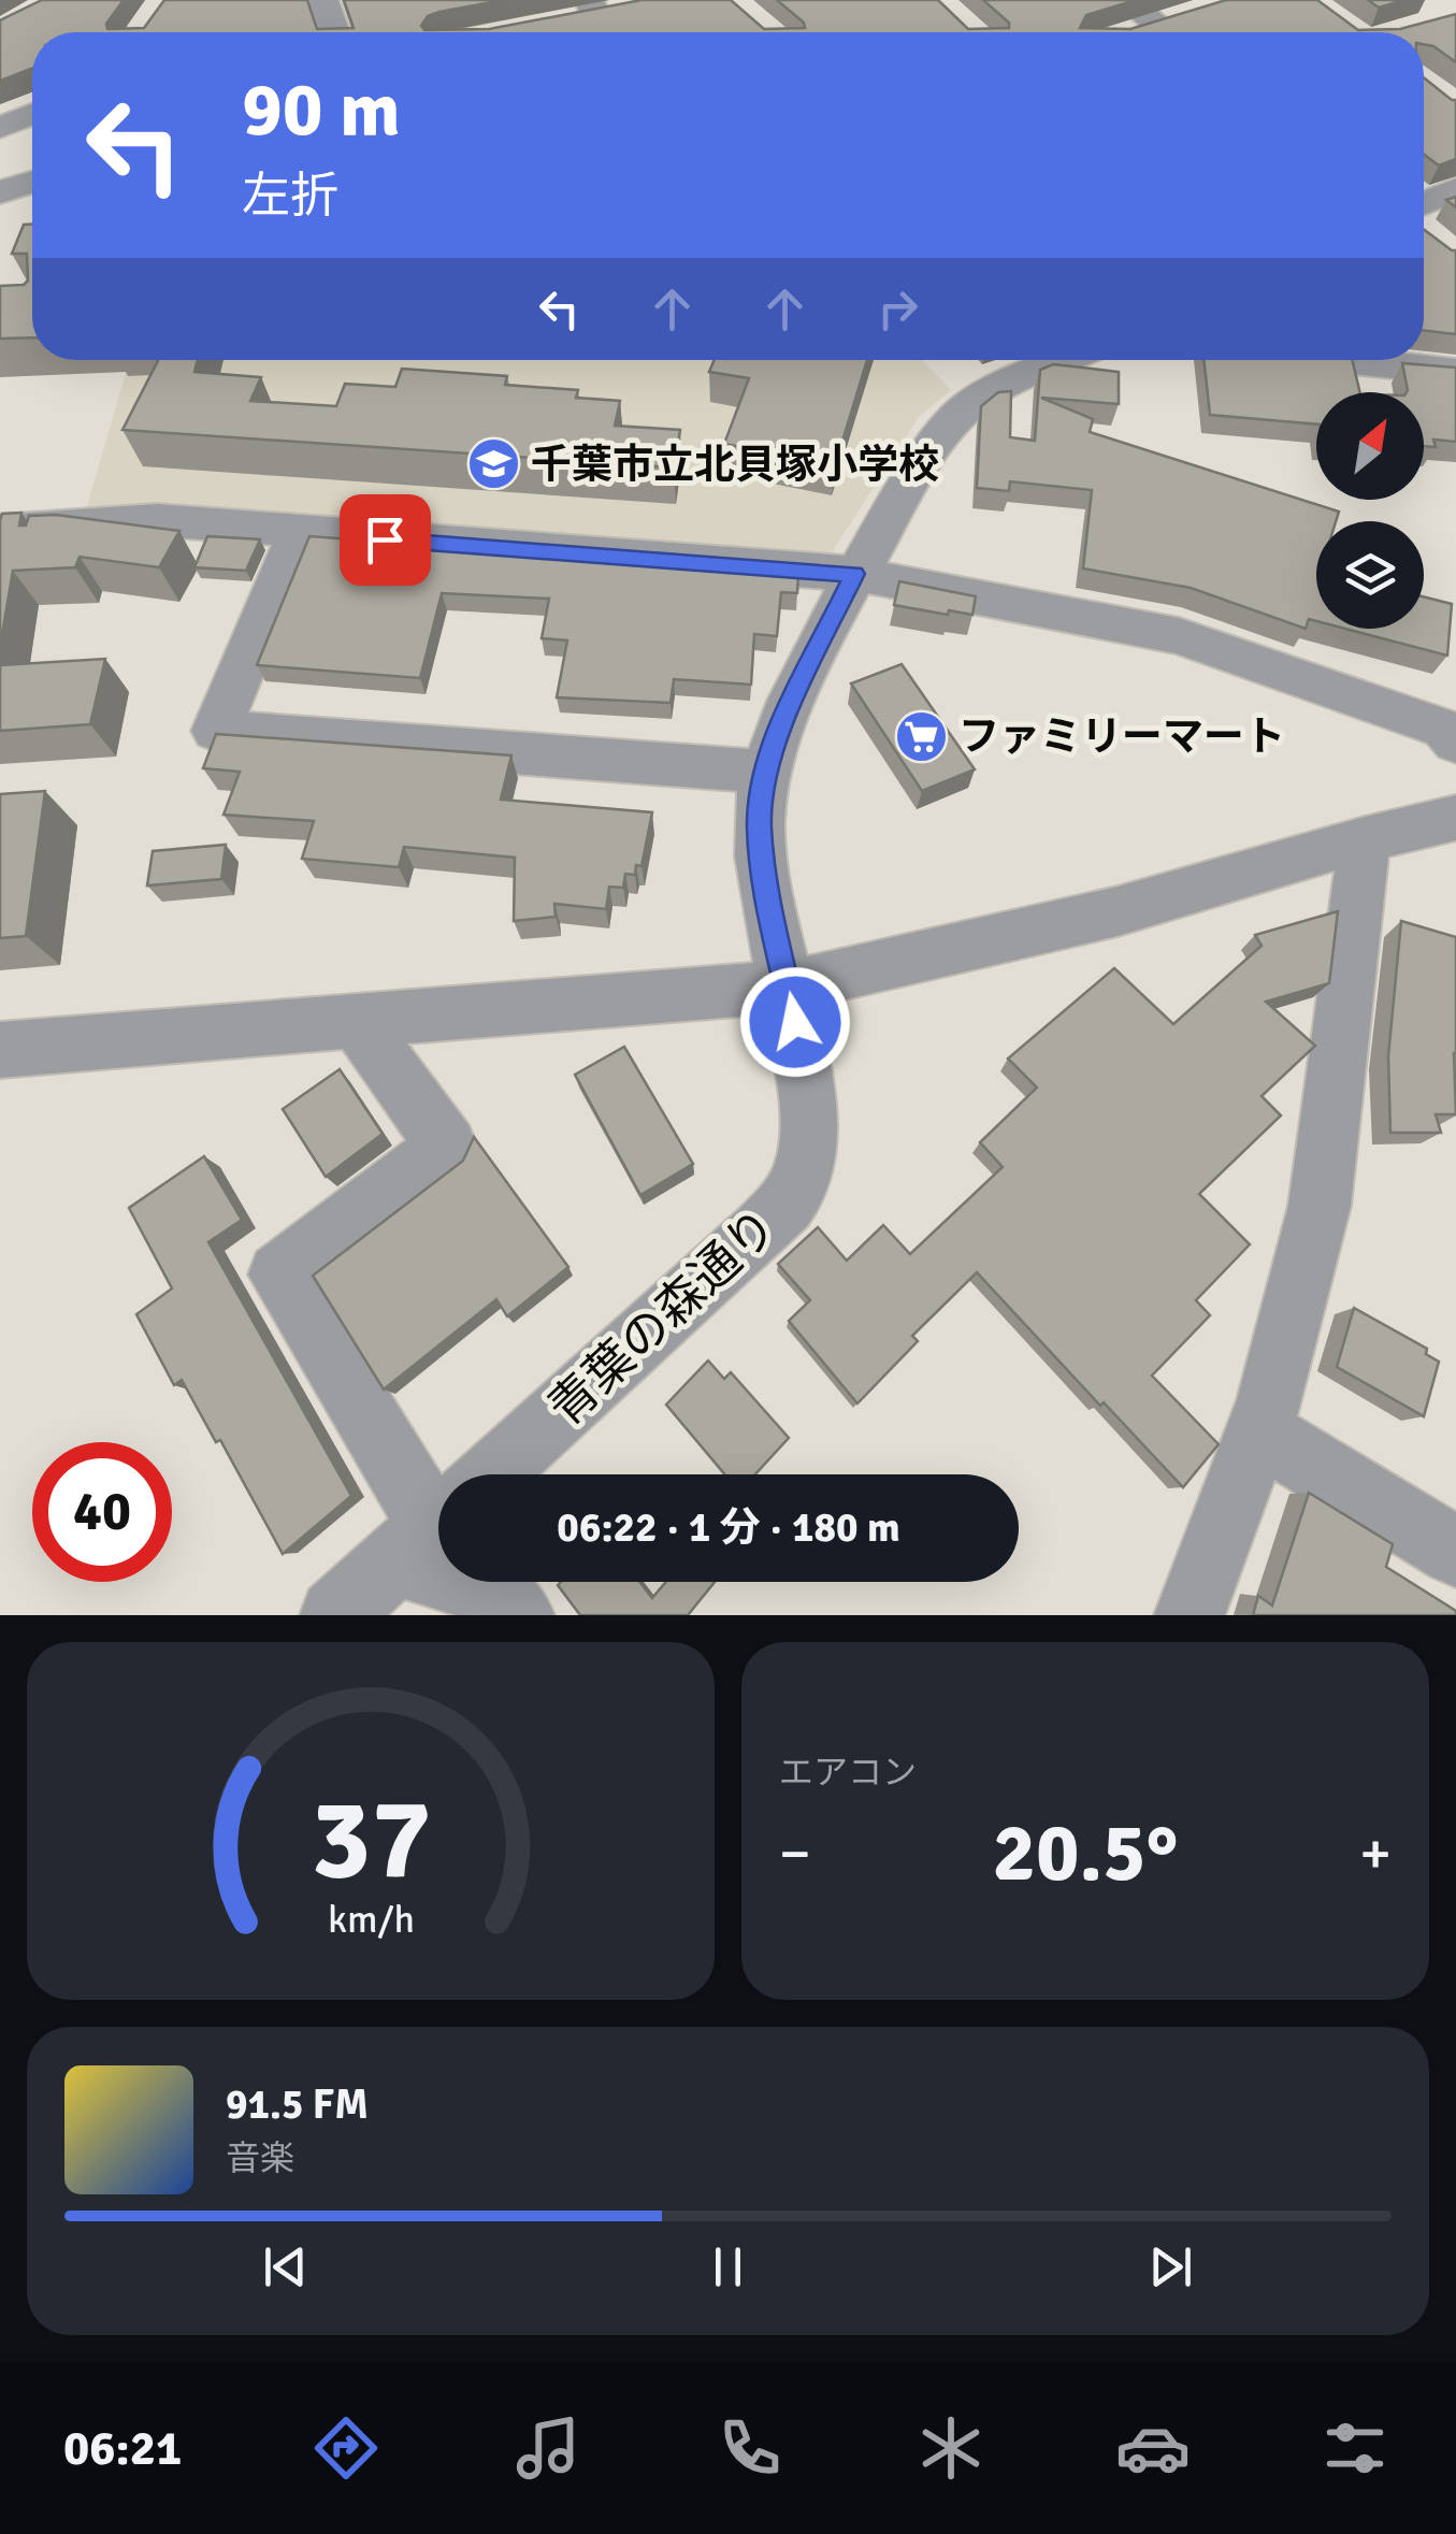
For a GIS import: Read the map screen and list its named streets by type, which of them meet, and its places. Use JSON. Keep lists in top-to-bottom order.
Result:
{
  "streets": {
    "street": ["青葉の森通り"]
  },
  "places": {
    "school or university": ["千葉市立北貝塚小学校"],
    "supermarket": ["ファミリーマート"]
  },
  "north": "top right",
  "page": {
    "turn": ["90 m", "左折"],
    "limit": "40",
    "trip": "06:22 · 1 分 · 180 m",
    "tile": "エアコン",
    "heat": ["−", "20.5°", "+"],
    "song": ["91.5 FM", "音楽"],
    "tabs": "06:21",
    "gauge": ["37", "km/h"]
  }
}
